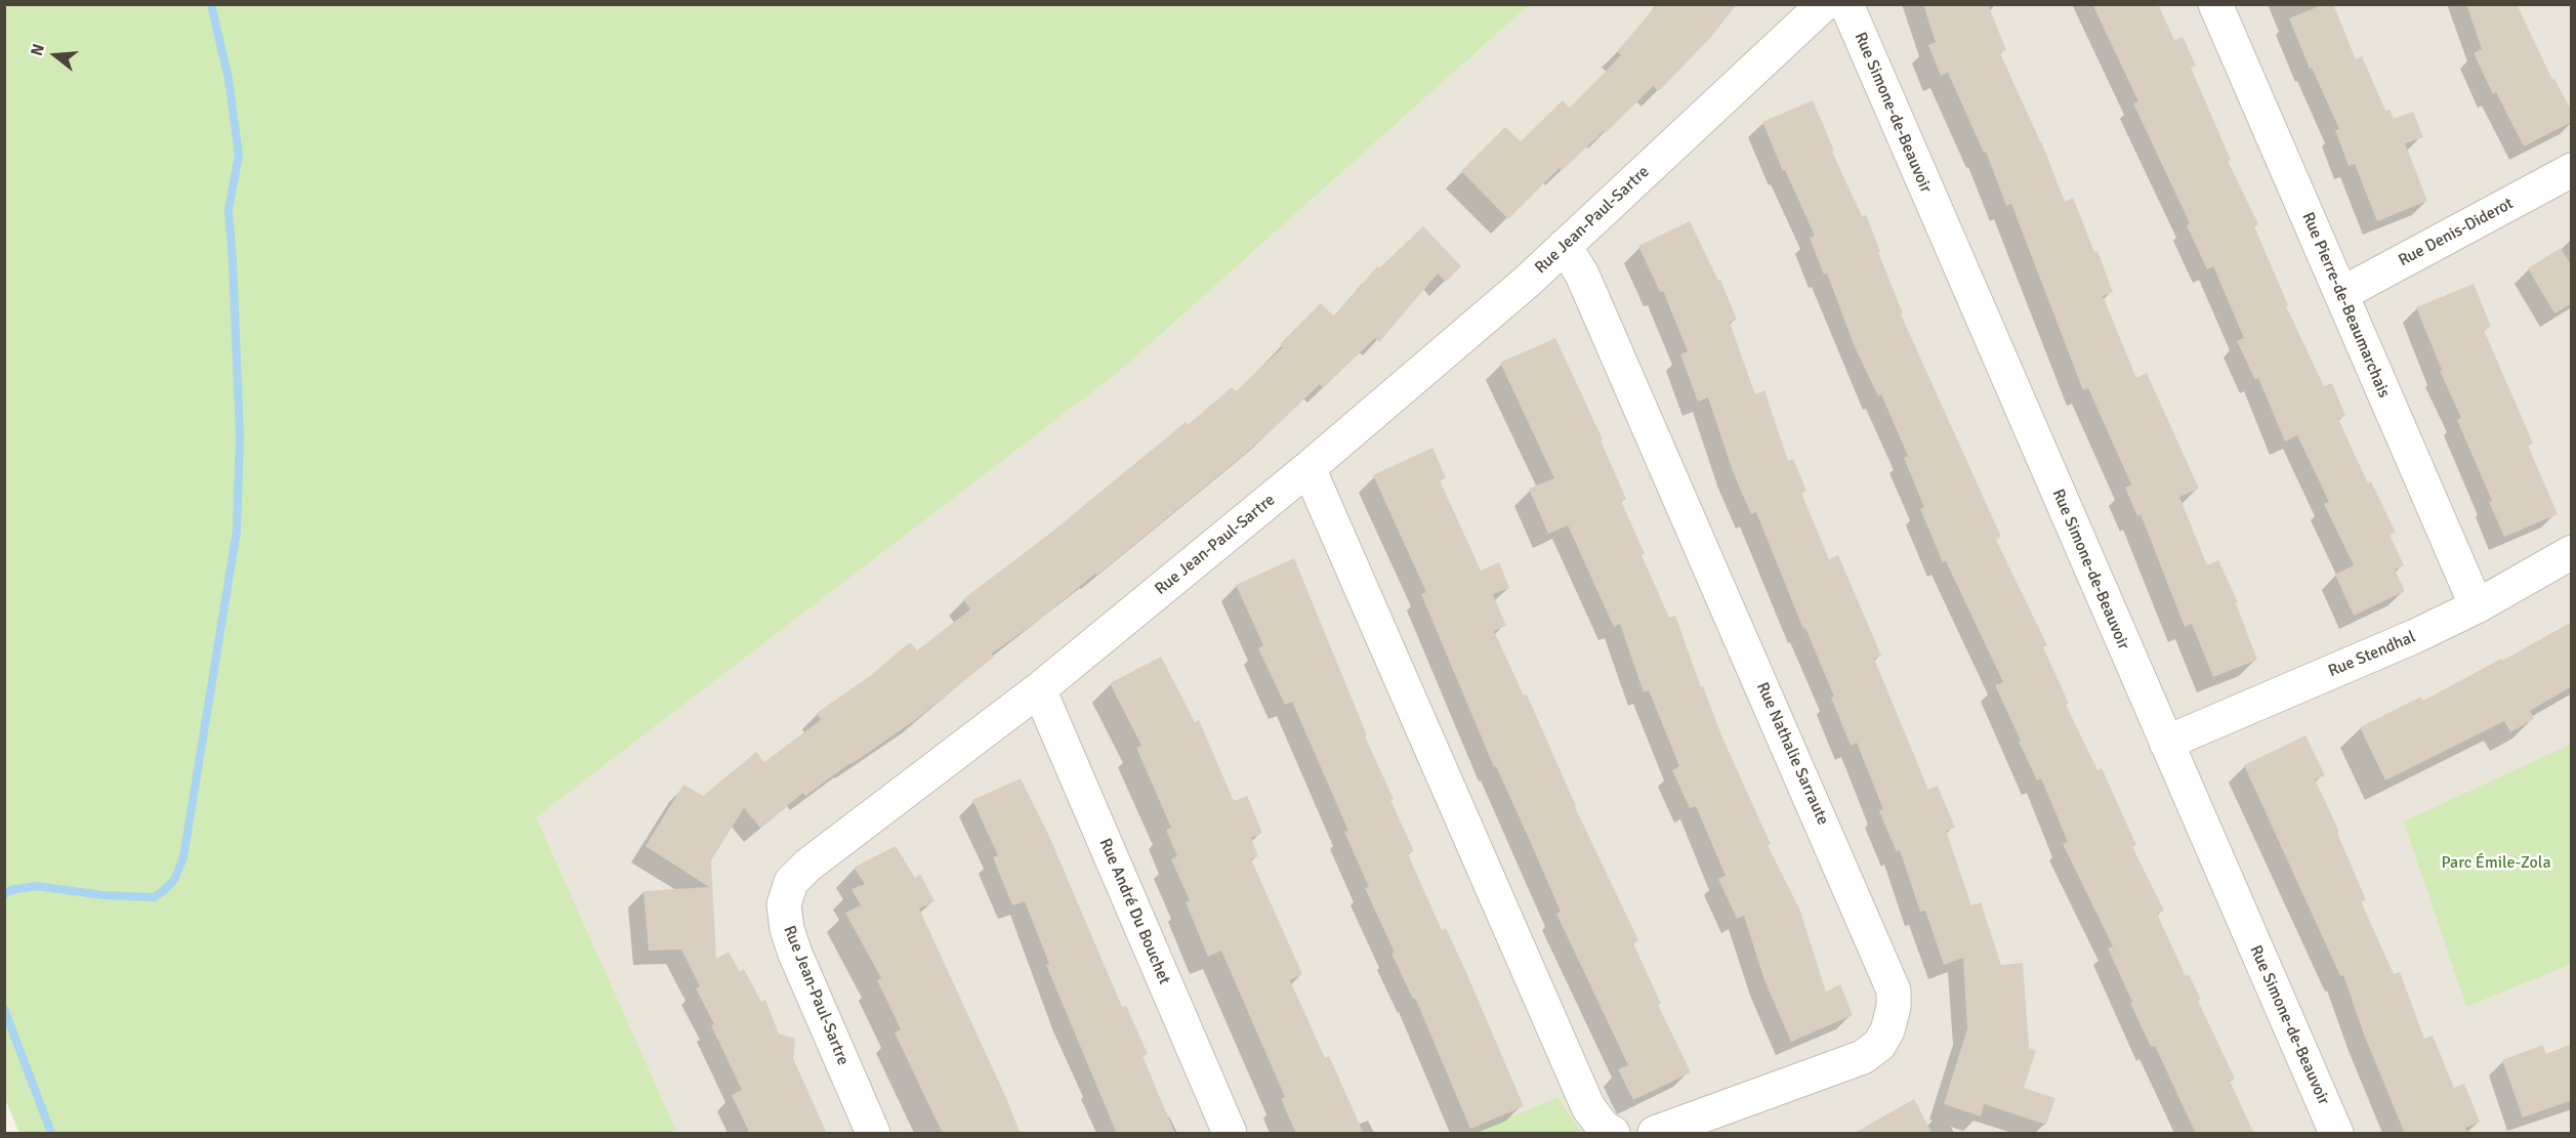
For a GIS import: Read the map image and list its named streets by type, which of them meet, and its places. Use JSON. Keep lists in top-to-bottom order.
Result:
{
  "streets": {
    "street": [
      "Rue Simone-de-Beauvoir",
      "Rue Jean-Paul-Sartre",
      "Rue Denis-Diderot",
      "Rue Pierre-de-Beaumarchais",
      "Rue Stendhal",
      "Rue Nathalie Sarraute",
      "Rue André Du Bouchet"
    ]
  },
  "crossings": [
    ["Rue Simone-de-Beauvoir", "Rue Stendhal"],
    ["Rue Jean-Paul-Sartre", "Rue Nathalie Sarraute"],
    ["Rue Jean-Paul-Sartre", "Rue André Du Bouchet"],
    ["Rue Denis-Diderot", "Rue Pierre-de-Beaumarchais"],
    ["Rue Pierre-de-Beaumarchais", "Rue Stendhal"]
  ],
  "parks": ["Parc Émile-Zola"],
  "north": "left"
}
